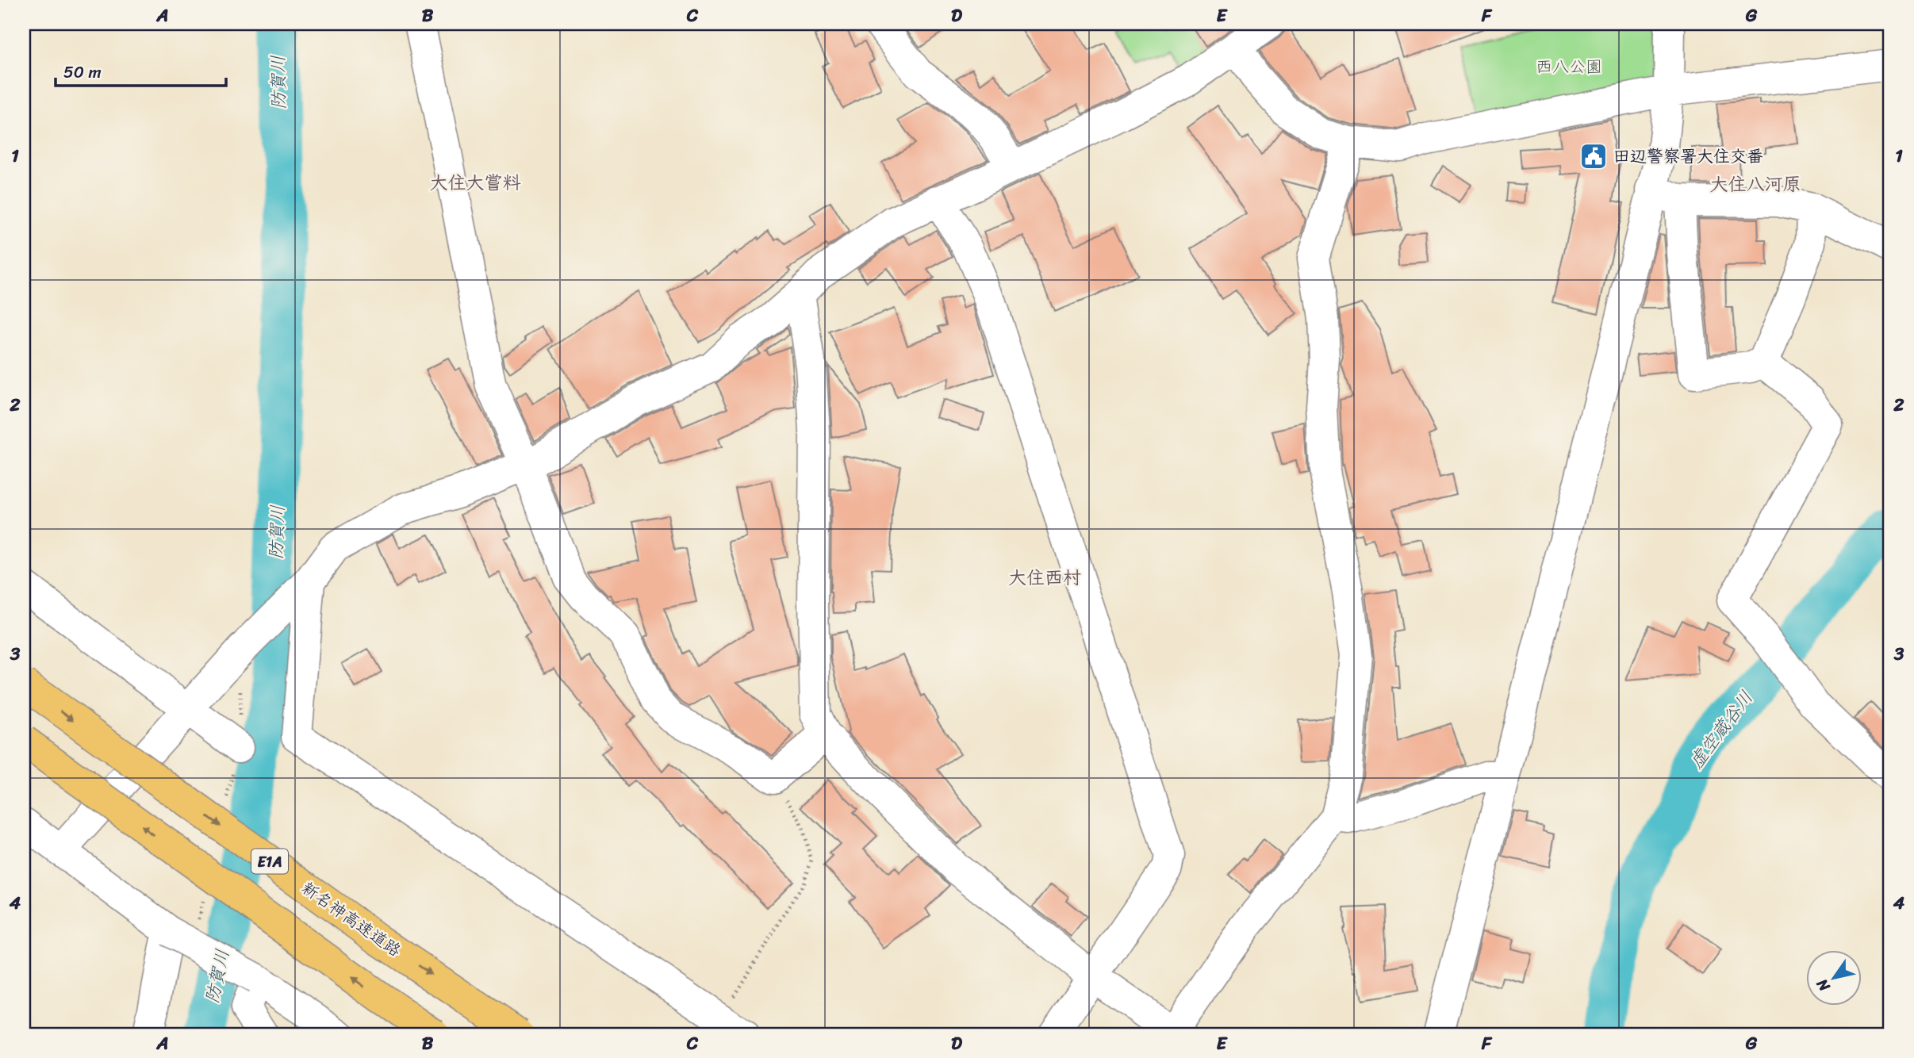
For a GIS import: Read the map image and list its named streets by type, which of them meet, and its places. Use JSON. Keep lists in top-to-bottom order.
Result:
{
  "streets": {
    "highway": ["E1A", "新名神高速道路"]
  },
  "districts": ["大住大嘗料", "大住八河原", "大住西村"],
  "water": ["防賀川", "虚空蔵谷川"],
  "parks": ["西八公園"],
  "places": {
    "public building": ["田辺警察署大住交番"]
  },
  "scale_bar": "50 m",
  "north": "bottom left",
  "grid": {
    "columns": [
      "A",
      "B",
      "C",
      "D",
      "E",
      "F",
      "G"
    ],
    "rows": [
      "1",
      "2",
      "3",
      "4"
    ]
  }
}
